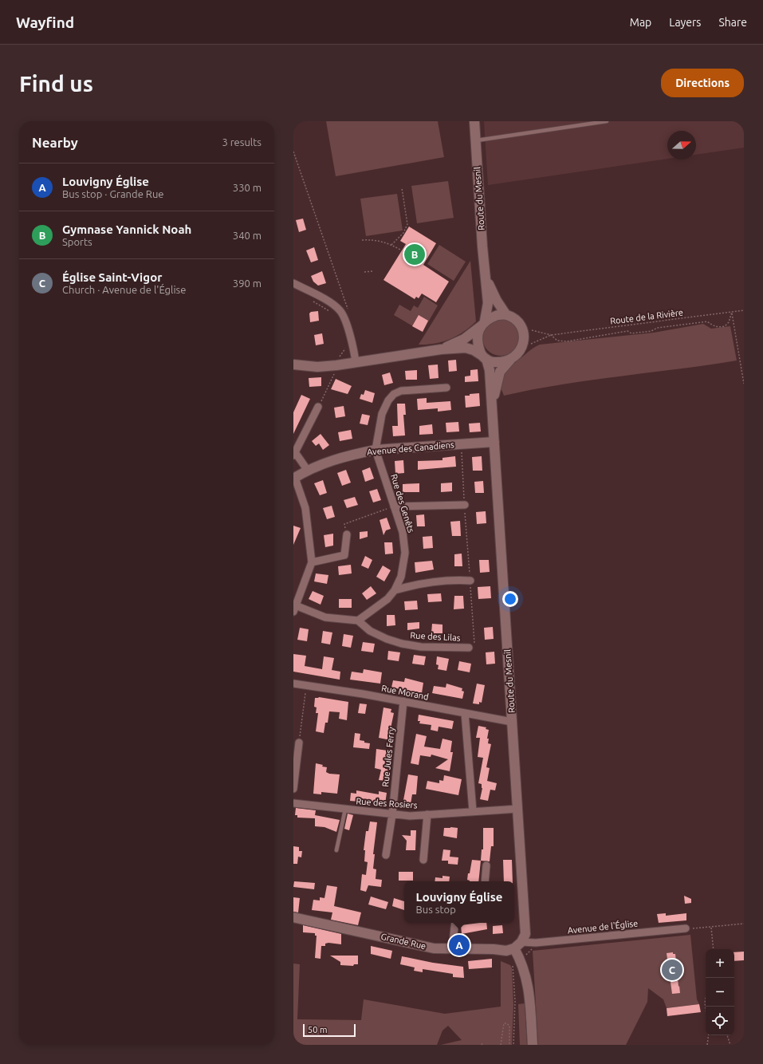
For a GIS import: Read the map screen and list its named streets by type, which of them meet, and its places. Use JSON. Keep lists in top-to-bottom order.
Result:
{
  "streets": {
    "street": [
      "Route du Mesnil",
      "Avenue des Canadiens",
      "Rue des Genêts",
      "Rue des Lilas",
      "Rue Morand",
      "Rue Jules Ferry",
      "Rue des Rosiers",
      "Avenue de l'Église",
      "Grande Rue"
    ],
    "path": ["Route de la Rivière"]
  },
  "crossings": [
    ["Route du Mesnil", "Route de la Rivière"],
    ["Route du Mesnil", "Avenue des Canadiens"],
    ["Route du Mesnil", "Rue Morand"],
    ["Route du Mesnil", "Rue des Rosiers"],
    ["Route du Mesnil", "Avenue de l'Église"],
    ["Route du Mesnil", "Grande Rue"],
    ["Avenue des Canadiens", "Rue des Genêts"],
    ["Rue des Genêts", "Rue des Lilas"],
    ["Rue Morand", "Rue Jules Ferry"],
    ["Rue Jules Ferry", "Rue des Rosiers"],
    ["Avenue de l'Église", "Grande Rue"]
  ],
  "scale_bar": "50 m",
  "north": "right",
  "page": {
    "header": "Wayfind",
    "nav": ["Map", "Layers", "Share"],
    "buttons": "Directions",
    "title": "Find us",
    "heading": ["Nearby", "3 results"],
    "list": [
      {
        "mark": "A",
        "name": "Louvigny Église",
        "note": "Bus stop · Grande Rue",
        "value": "330 m"
      },
      {
        "mark": "B",
        "name": "Gymnase Yannick Noah",
        "note": "Sports",
        "value": "340 m"
      },
      {
        "mark": "C",
        "name": "Église Saint-Vigor",
        "note": "Church · Avenue de l'Église",
        "value": "390 m"
      }
    ],
    "pins": ["B", "A", "C"],
    "popup": ["Louvigny Église", "Bus stop"],
    "map_buttons": ["+", "−"],
    "scale": "50 m"
  }
}
